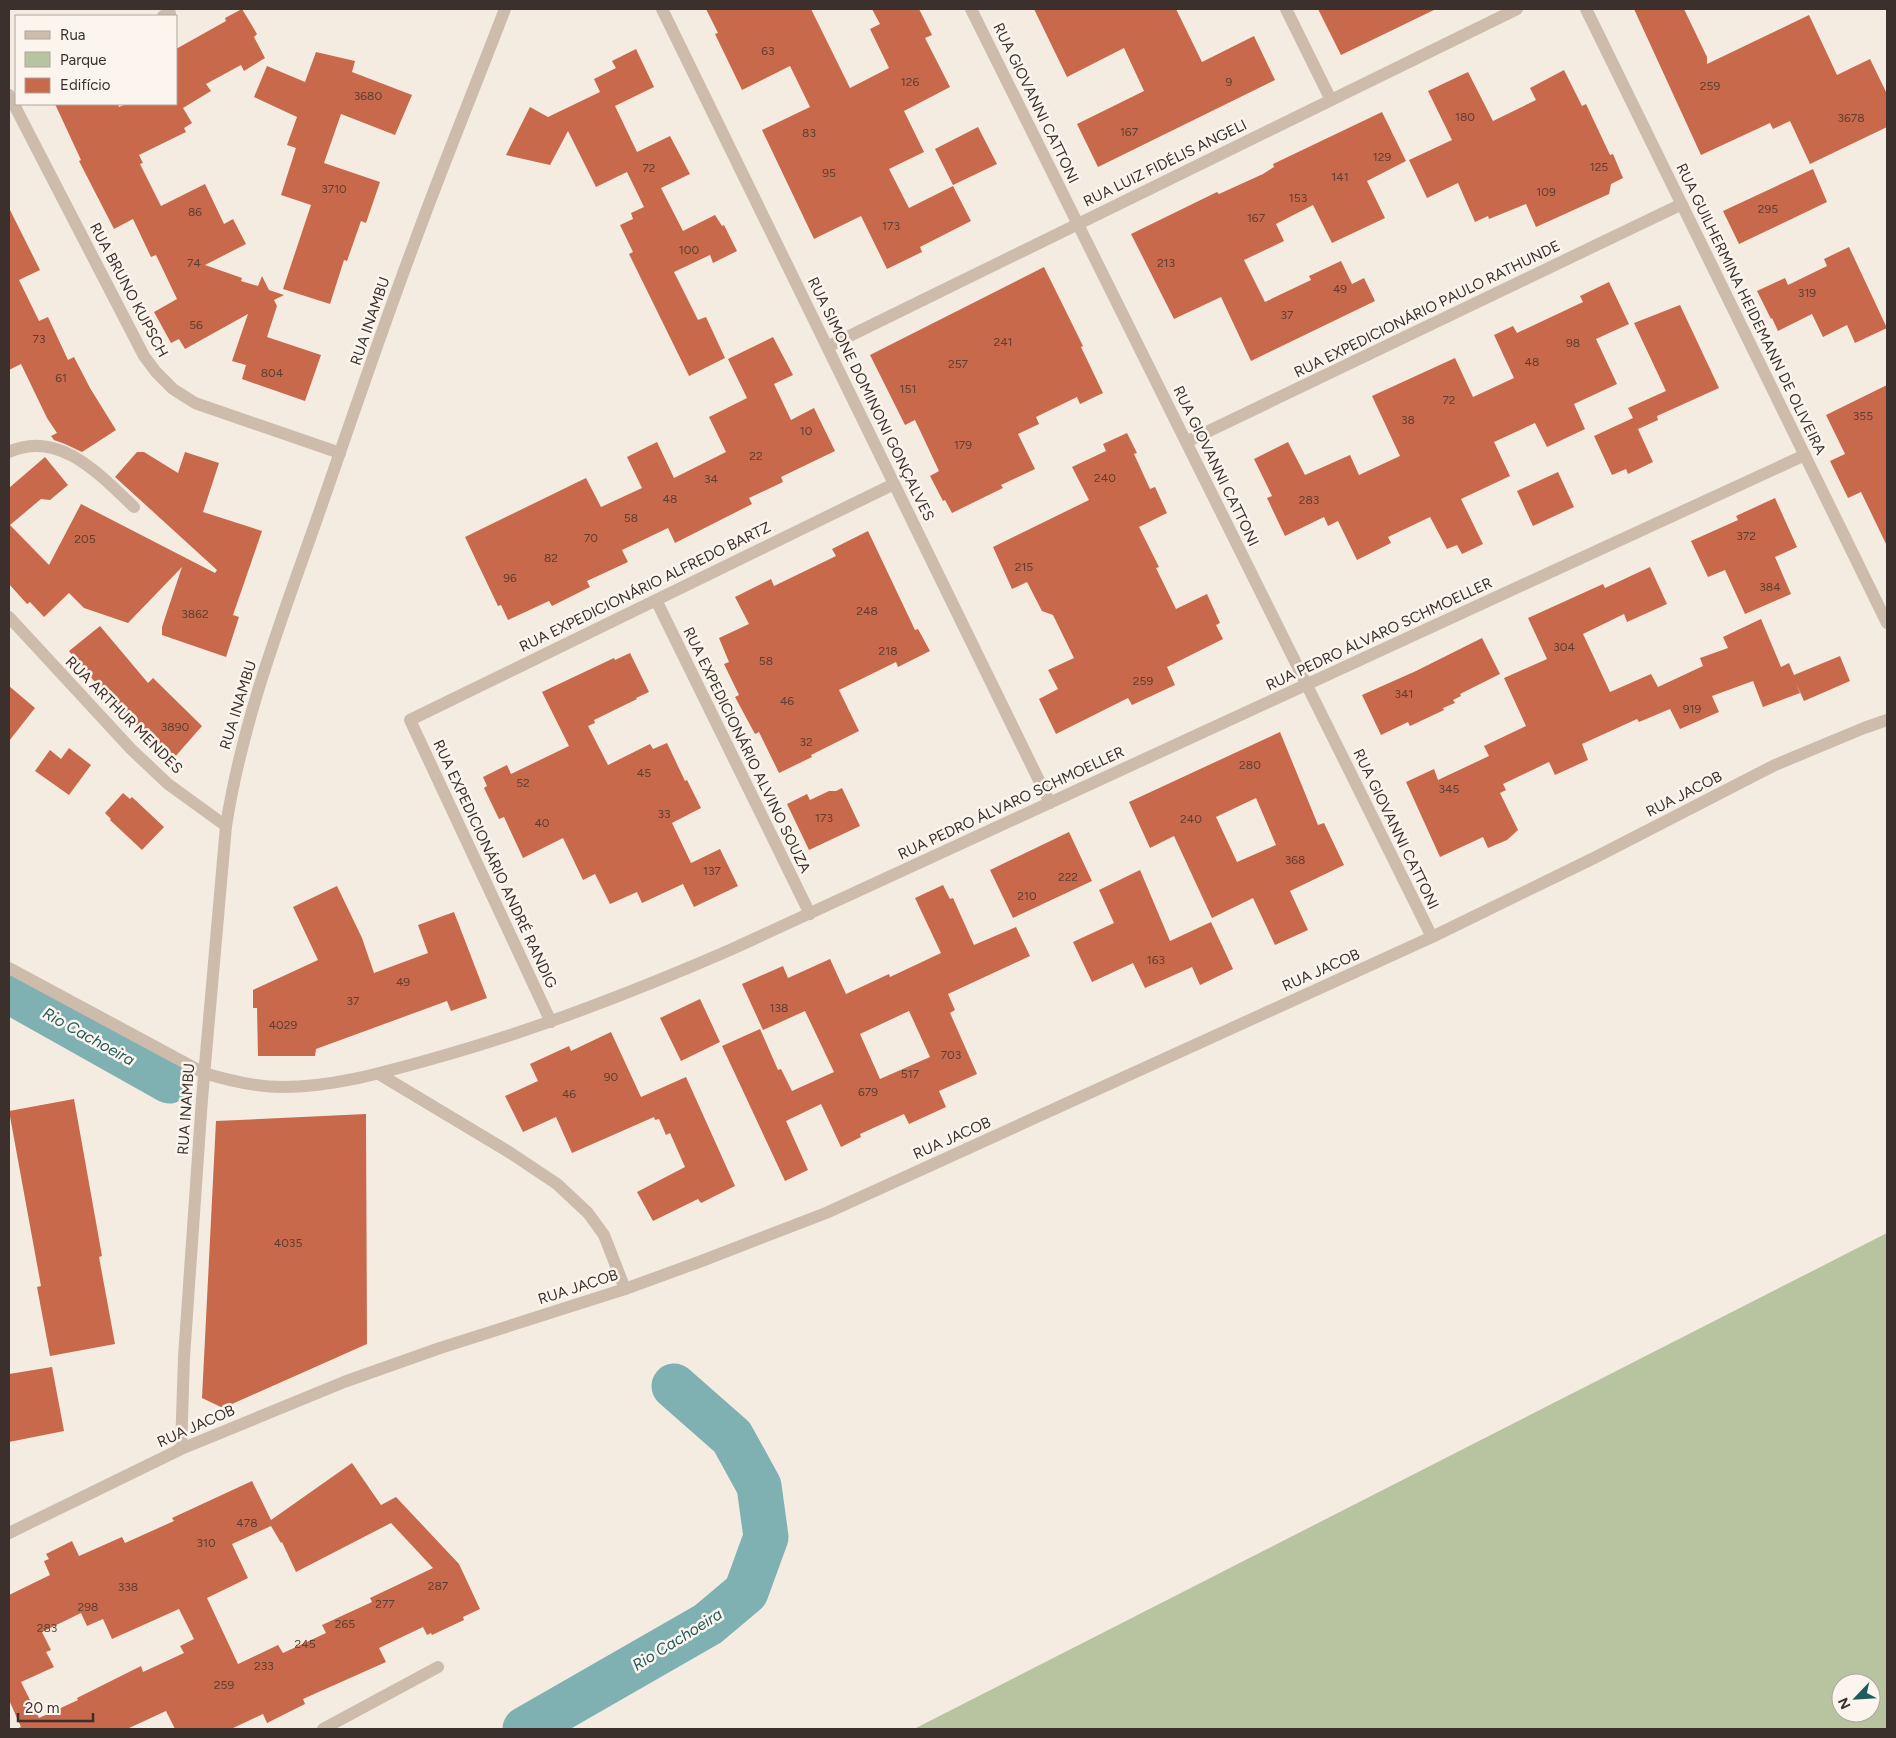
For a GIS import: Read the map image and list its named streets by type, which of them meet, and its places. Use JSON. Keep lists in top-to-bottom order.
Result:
{
  "streets": {
    "street": [
      "RUA GIOVANNI CATTONI",
      "RUA LUIZ FIDÉLIS ANGELI",
      "RUA BRUNO KUPSCH",
      "RUA EXPEDICIONÁRIO PAULO RATHUNDE",
      "RUA GUILHERMINA HEIDEMANN DE OLIVEIRA",
      "RUA INAMBU",
      "RUA SIMONE DOMINONI GONÇALVES",
      "RUA EXPEDICIONÁRIO ALFREDO BARTZ",
      "RUA PEDRO ÁLVARO SCHMOELLER",
      "RUA ARTHUR MENDES",
      "RUA EXPEDICIONÁRIO ALVINO SOUZA",
      "RUA JACOB",
      "RUA EXPEDICIONÁRIO ANDRÉ RANDIG"
    ]
  },
  "crossings": [
    ["RUA GIOVANNI CATTONI", "RUA LUIZ FIDÉLIS ANGELI"],
    ["RUA GIOVANNI CATTONI", "RUA EXPEDICIONÁRIO PAULO RATHUNDE"],
    ["RUA GIOVANNI CATTONI", "RUA PEDRO ÁLVARO SCHMOELLER"],
    ["RUA GIOVANNI CATTONI", "RUA JACOB"],
    ["RUA LUIZ FIDÉLIS ANGELI", "RUA SIMONE DOMINONI GONÇALVES"],
    ["RUA BRUNO KUPSCH", "RUA INAMBU"],
    ["RUA EXPEDICIONÁRIO PAULO RATHUNDE", "RUA GUILHERMINA HEIDEMANN DE OLIVEIRA"],
    ["RUA GUILHERMINA HEIDEMANN DE OLIVEIRA", "RUA PEDRO ÁLVARO SCHMOELLER"],
    ["RUA INAMBU", "RUA PEDRO ÁLVARO SCHMOELLER"],
    ["RUA INAMBU", "RUA ARTHUR MENDES"],
    ["RUA INAMBU", "RUA JACOB"],
    ["RUA SIMONE DOMINONI GONÇALVES", "RUA EXPEDICIONÁRIO ALFREDO BARTZ"],
    ["RUA SIMONE DOMINONI GONÇALVES", "RUA PEDRO ÁLVARO SCHMOELLER"],
    ["RUA EXPEDICIONÁRIO ALFREDO BARTZ", "RUA EXPEDICIONÁRIO ALVINO SOUZA"],
    ["RUA EXPEDICIONÁRIO ALFREDO BARTZ", "RUA EXPEDICIONÁRIO ANDRÉ RANDIG"],
    ["RUA PEDRO ÁLVARO SCHMOELLER", "RUA EXPEDICIONÁRIO ALVINO SOUZA"],
    ["RUA PEDRO ÁLVARO SCHMOELLER", "RUA EXPEDICIONÁRIO ANDRÉ RANDIG"]
  ],
  "water": ["Rio Cachoeira"],
  "house_numbers": [
    "63",
    "126",
    "9",
    "259",
    "3680",
    "180",
    "3678",
    "167",
    "83",
    "129",
    "125",
    "72",
    "95",
    "141",
    "3710",
    "109",
    "153",
    "295",
    "86",
    "167",
    "173",
    "100",
    "74",
    "213",
    "49",
    "319",
    "37",
    "56",
    "73",
    "241",
    "98",
    "48",
    "257",
    "804",
    "61",
    "151",
    "72",
    "355",
    "38",
    "10",
    "179",
    "22",
    "240",
    "34",
    "48",
    "283",
    "58",
    "372",
    "70",
    "205",
    "82",
    "215",
    "96",
    "384",
    "248",
    "3862",
    "304",
    "218",
    "58",
    "259",
    "341",
    "46",
    "919",
    "3890",
    "32",
    "280",
    "45",
    "52",
    "345",
    "33",
    "173",
    "240",
    "40",
    "368",
    "137",
    "222",
    "210",
    "163",
    "49",
    "37",
    "138",
    "4029",
    "703",
    "517",
    "90",
    "679",
    "46",
    "4035",
    "478",
    "310",
    "287",
    "338",
    "277",
    "298",
    "265",
    "283",
    "245",
    "233",
    "259"
  ],
  "legend": ["Rua", "Parque", "Edifício"],
  "scale_bar": "20 m",
  "north": "bottom left"
}
